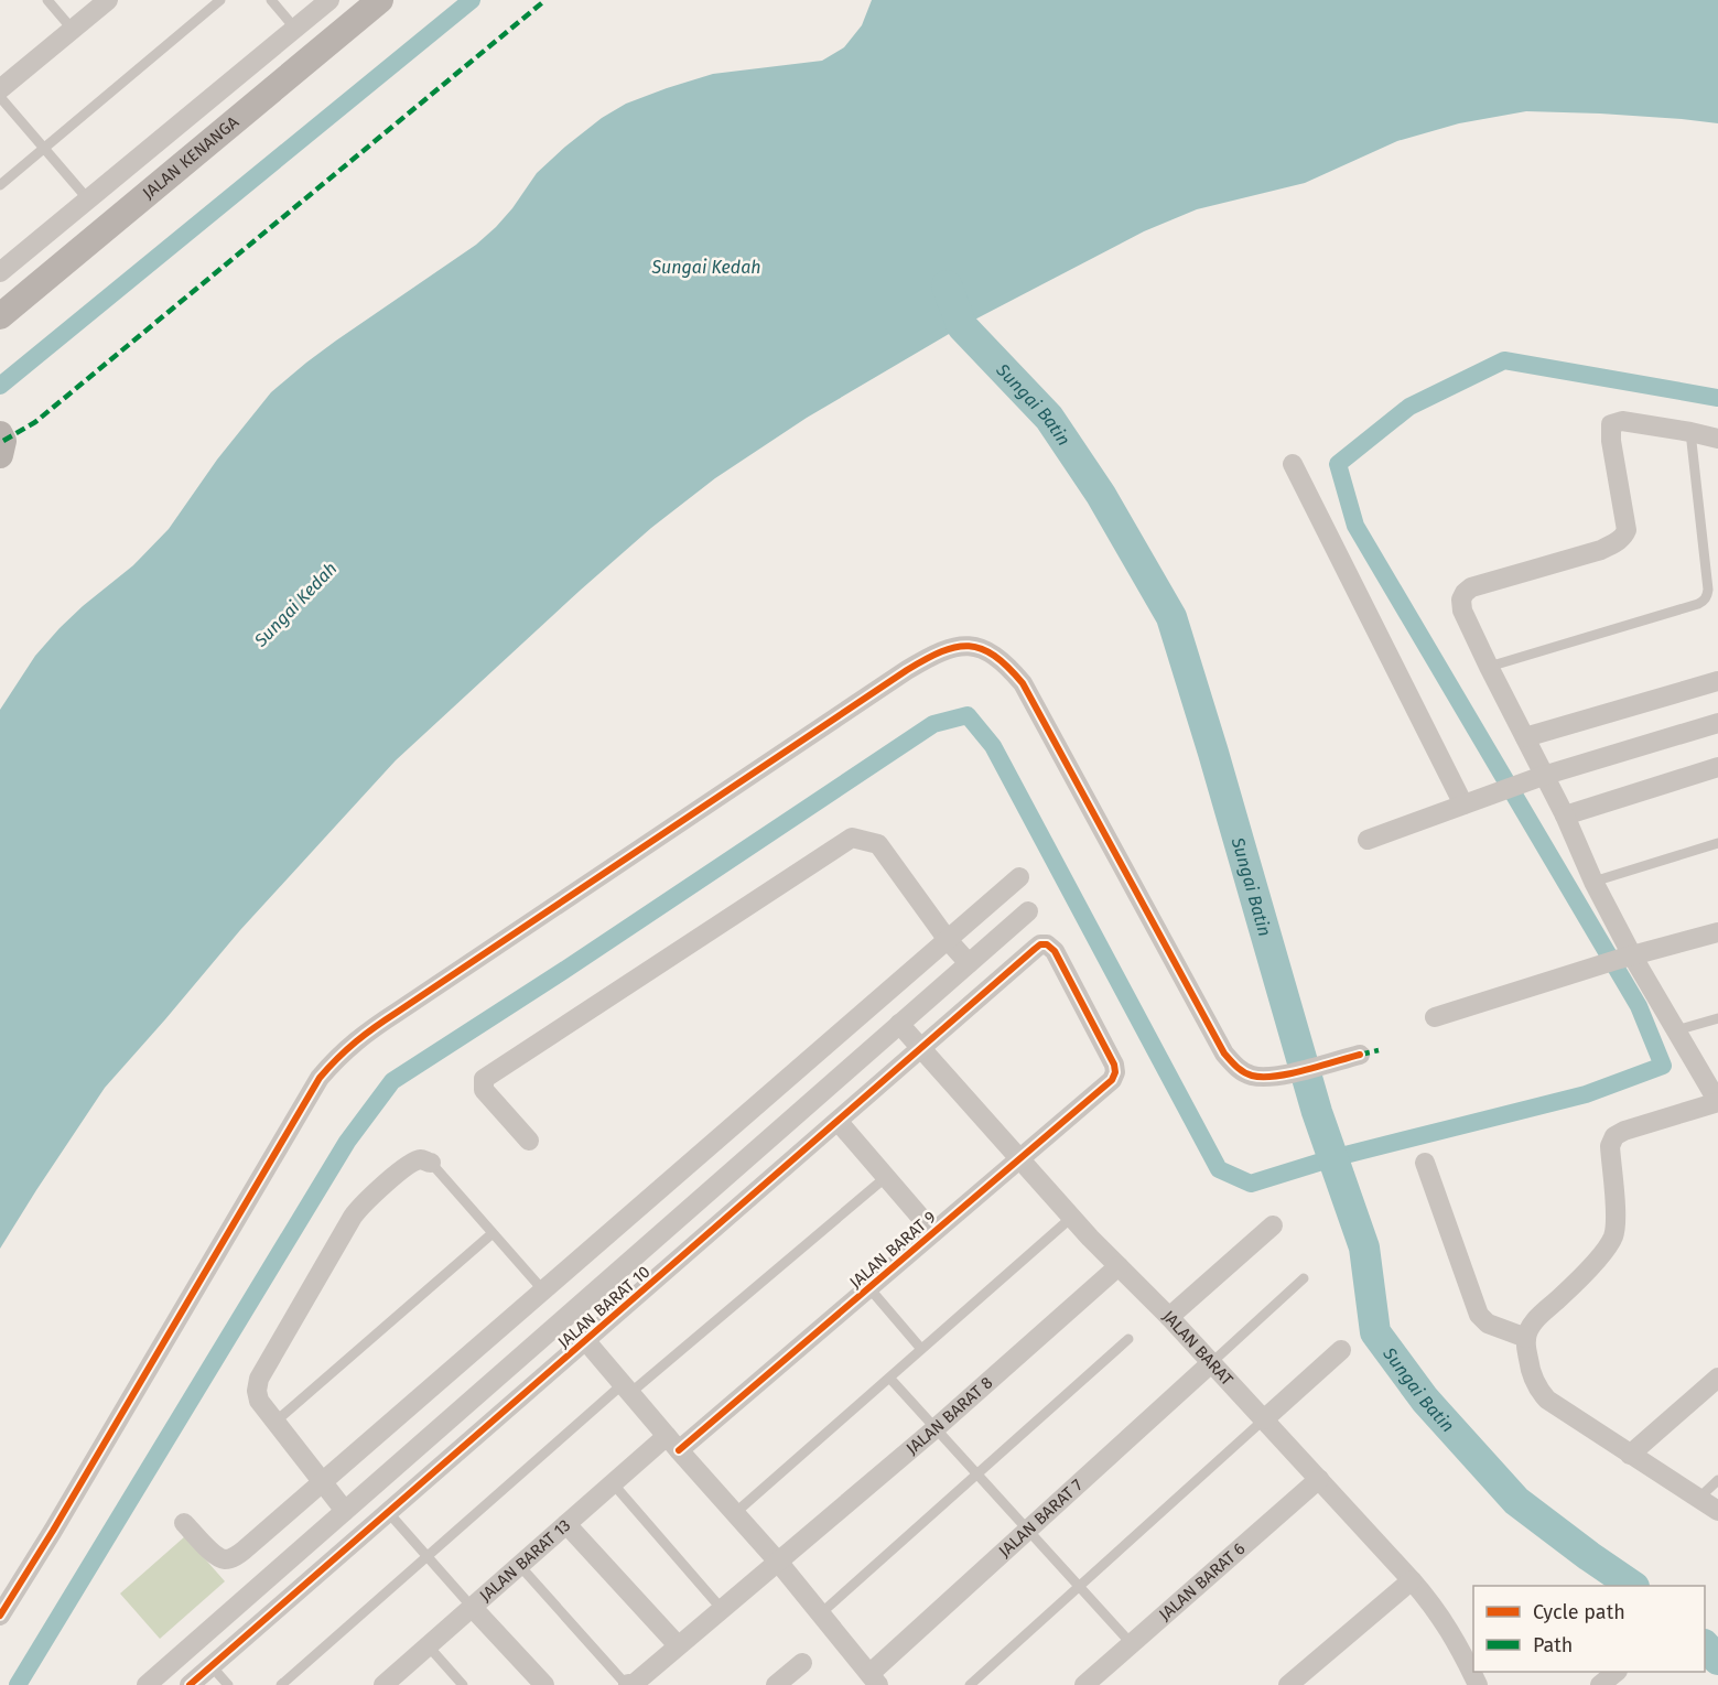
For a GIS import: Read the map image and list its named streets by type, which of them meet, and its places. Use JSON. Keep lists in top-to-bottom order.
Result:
{
  "streets": {
    "street": [
      "JALAN KENANGA",
      "JALAN BARAT 9",
      "JALAN BARAT 10",
      "JALAN BARAT",
      "JALAN BARAT 8",
      "JALAN BARAT 7",
      "JALAN BARAT 13",
      "JALAN BARAT 6"
    ]
  },
  "crossings": [
    ["JALAN BARAT 9", "JALAN BARAT 10"],
    ["JALAN BARAT 9", "JALAN BARAT"],
    ["JALAN BARAT 9", "JALAN BARAT 13"],
    ["JALAN BARAT 10", "JALAN BARAT"],
    ["JALAN BARAT", "JALAN BARAT 8"],
    ["JALAN BARAT", "JALAN BARAT 7"],
    ["JALAN BARAT", "JALAN BARAT 6"]
  ],
  "water": ["Sungai Kedah", "Sungai Batin"],
  "legend": ["Cycle path", "Path"]
}
